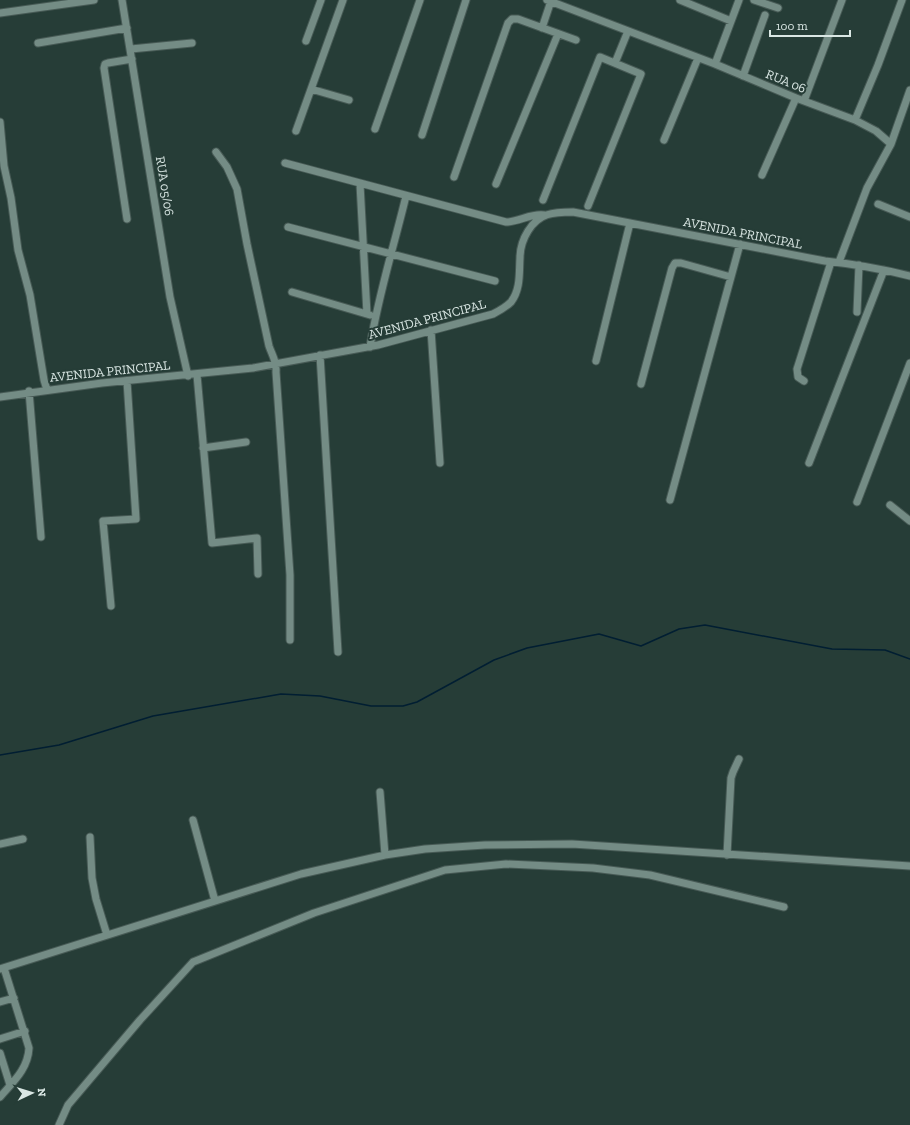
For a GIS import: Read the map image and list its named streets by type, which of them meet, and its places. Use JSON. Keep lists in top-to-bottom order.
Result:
{
  "streets": {
    "street": ["RUA 06", "RUA 05/06", "AVENIDA PRINCIPAL"]
  },
  "crossings": [
    ["RUA 05/06", "AVENIDA PRINCIPAL"]
  ],
  "scale_bar": "100 m",
  "north": "right"
}
